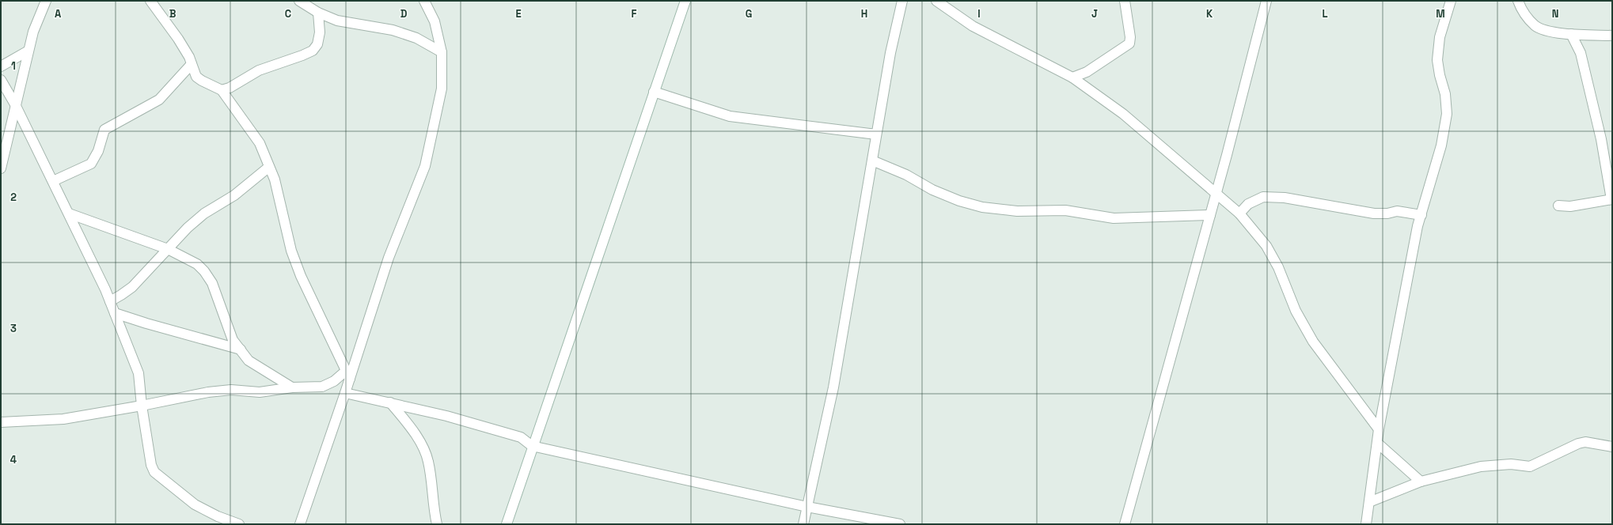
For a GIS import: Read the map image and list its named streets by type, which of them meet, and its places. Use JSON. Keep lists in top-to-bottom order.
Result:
{
  "grid": {
    "columns": [
      "A",
      "B",
      "C",
      "D",
      "E",
      "F",
      "G",
      "H",
      "I",
      "J",
      "K",
      "L",
      "M",
      "N"
    ],
    "rows": [
      "1",
      "2",
      "3",
      "4"
    ]
  }
}
